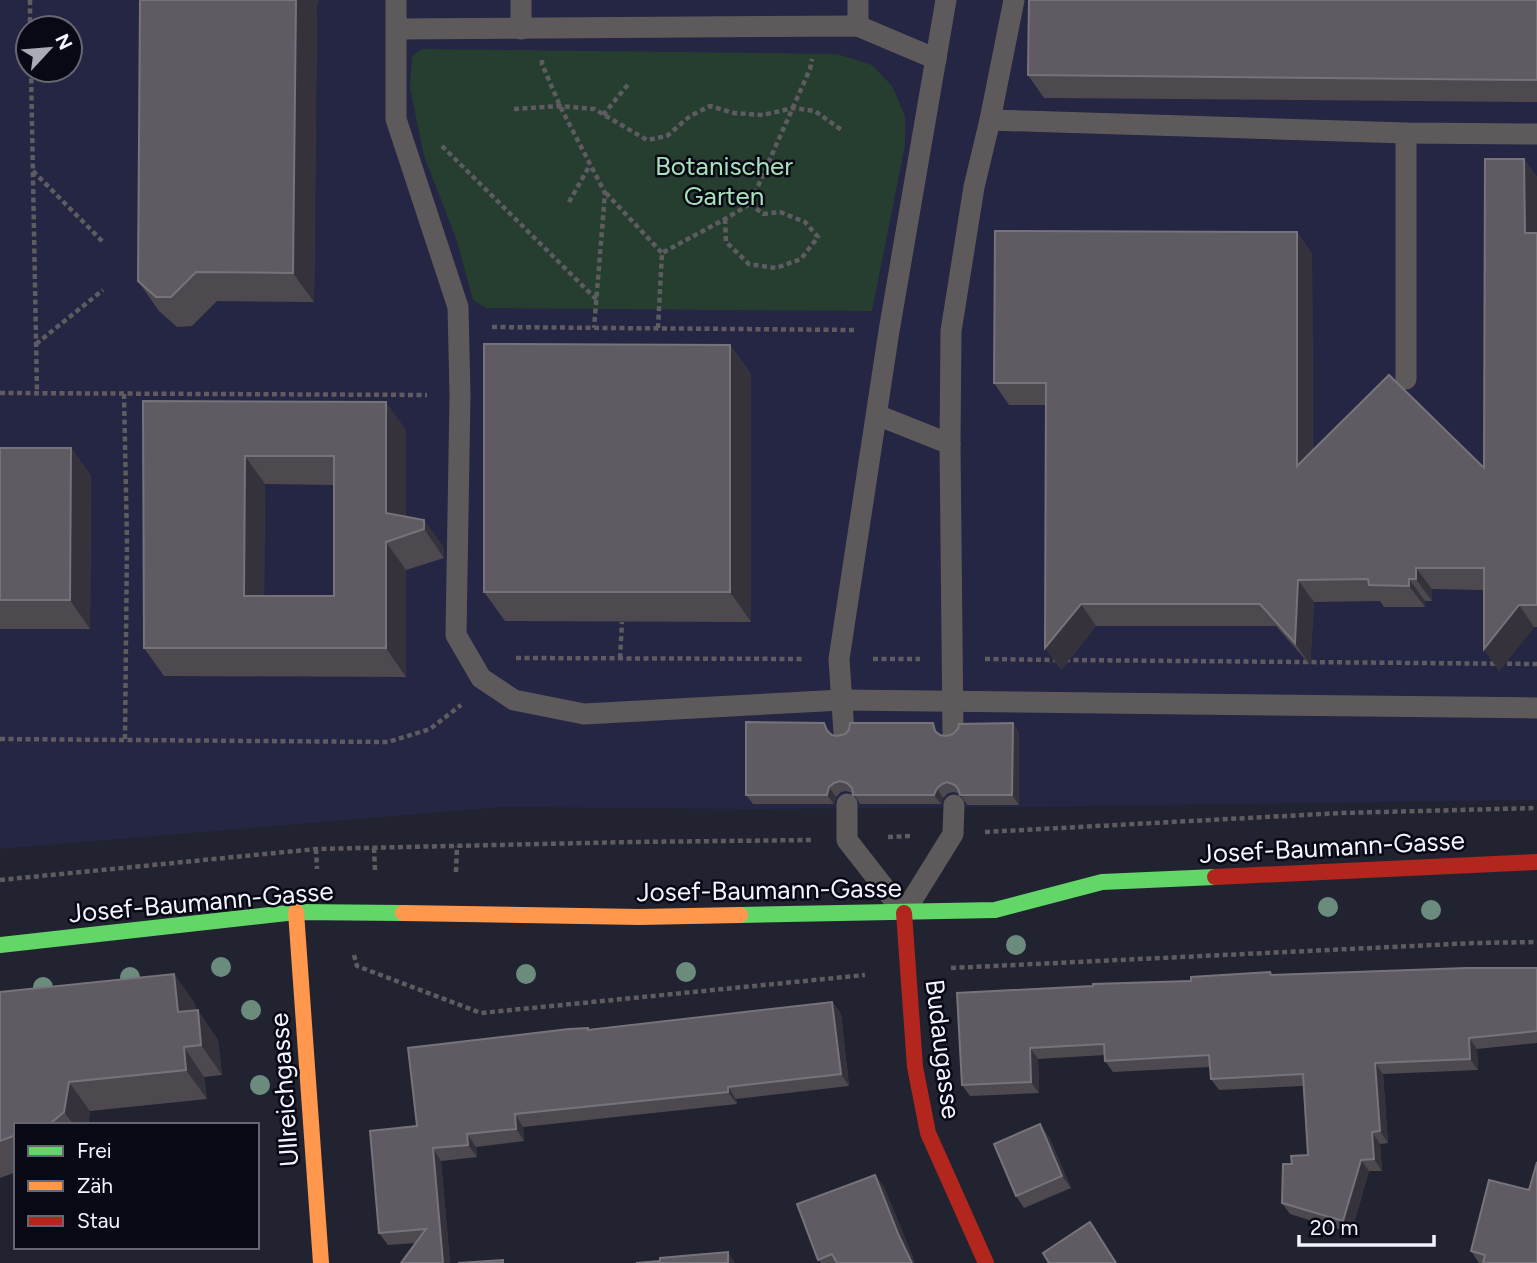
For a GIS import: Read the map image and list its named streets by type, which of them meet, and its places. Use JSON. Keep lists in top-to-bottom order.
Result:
{
  "streets": {
    "street": ["Josef-Baumann-Gasse", "Budaugasse", "Ullreichgasse"]
  },
  "crossings": [
    ["Josef-Baumann-Gasse", "Budaugasse"],
    ["Josef-Baumann-Gasse", "Ullreichgasse"]
  ],
  "parks": ["Botanischer Garten"],
  "legend": ["Frei", "Zäh", "Stau"],
  "scale_bar": "20 m",
  "north": "top right"
}
